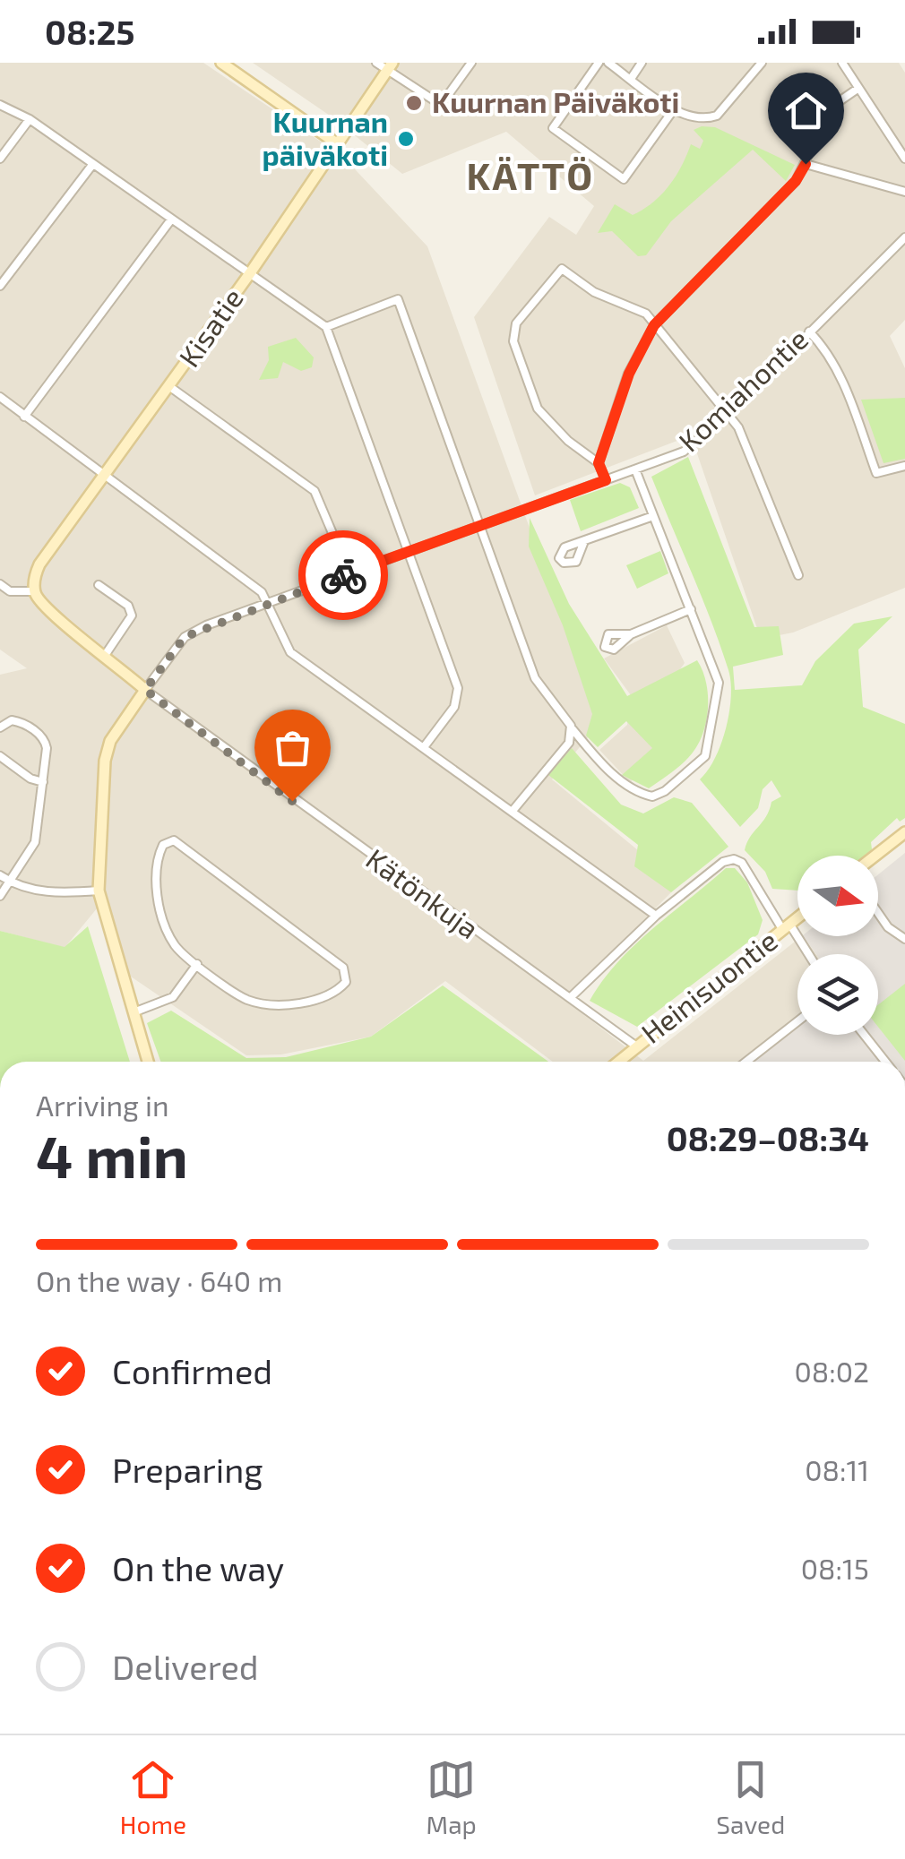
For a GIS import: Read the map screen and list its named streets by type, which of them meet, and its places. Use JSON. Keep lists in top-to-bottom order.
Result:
{
  "streets": {
    "street": [
      "Kisatie",
      "Komiahontie",
      "Kätönkuja",
      "Heinisuontie"
    ]
  },
  "crossings": [
    ["Kisatie", "Kätönkuja"],
    ["Komiahontie", "Kätönkuja"],
    ["Kätönkuja", "Heinisuontie"]
  ],
  "districts": ["KÄTTÖ"],
  "places": ["Kuurnan Päiväkoti", "Kuurnan päiväkoti"],
  "north": "right",
  "page": {
    "status": "08:25",
    "heading": ["4 min", "Arriving in", "08:29–08:34"],
    "bar": "On the way · 640 m",
    "list": [
      ["Confirmed", "08:02"],
      ["Preparing", "08:11"],
      ["On the way", "08:15"],
      "Delivered"
    ],
    "tabs": ["Home", "Map", "Saved"]
  }
}
